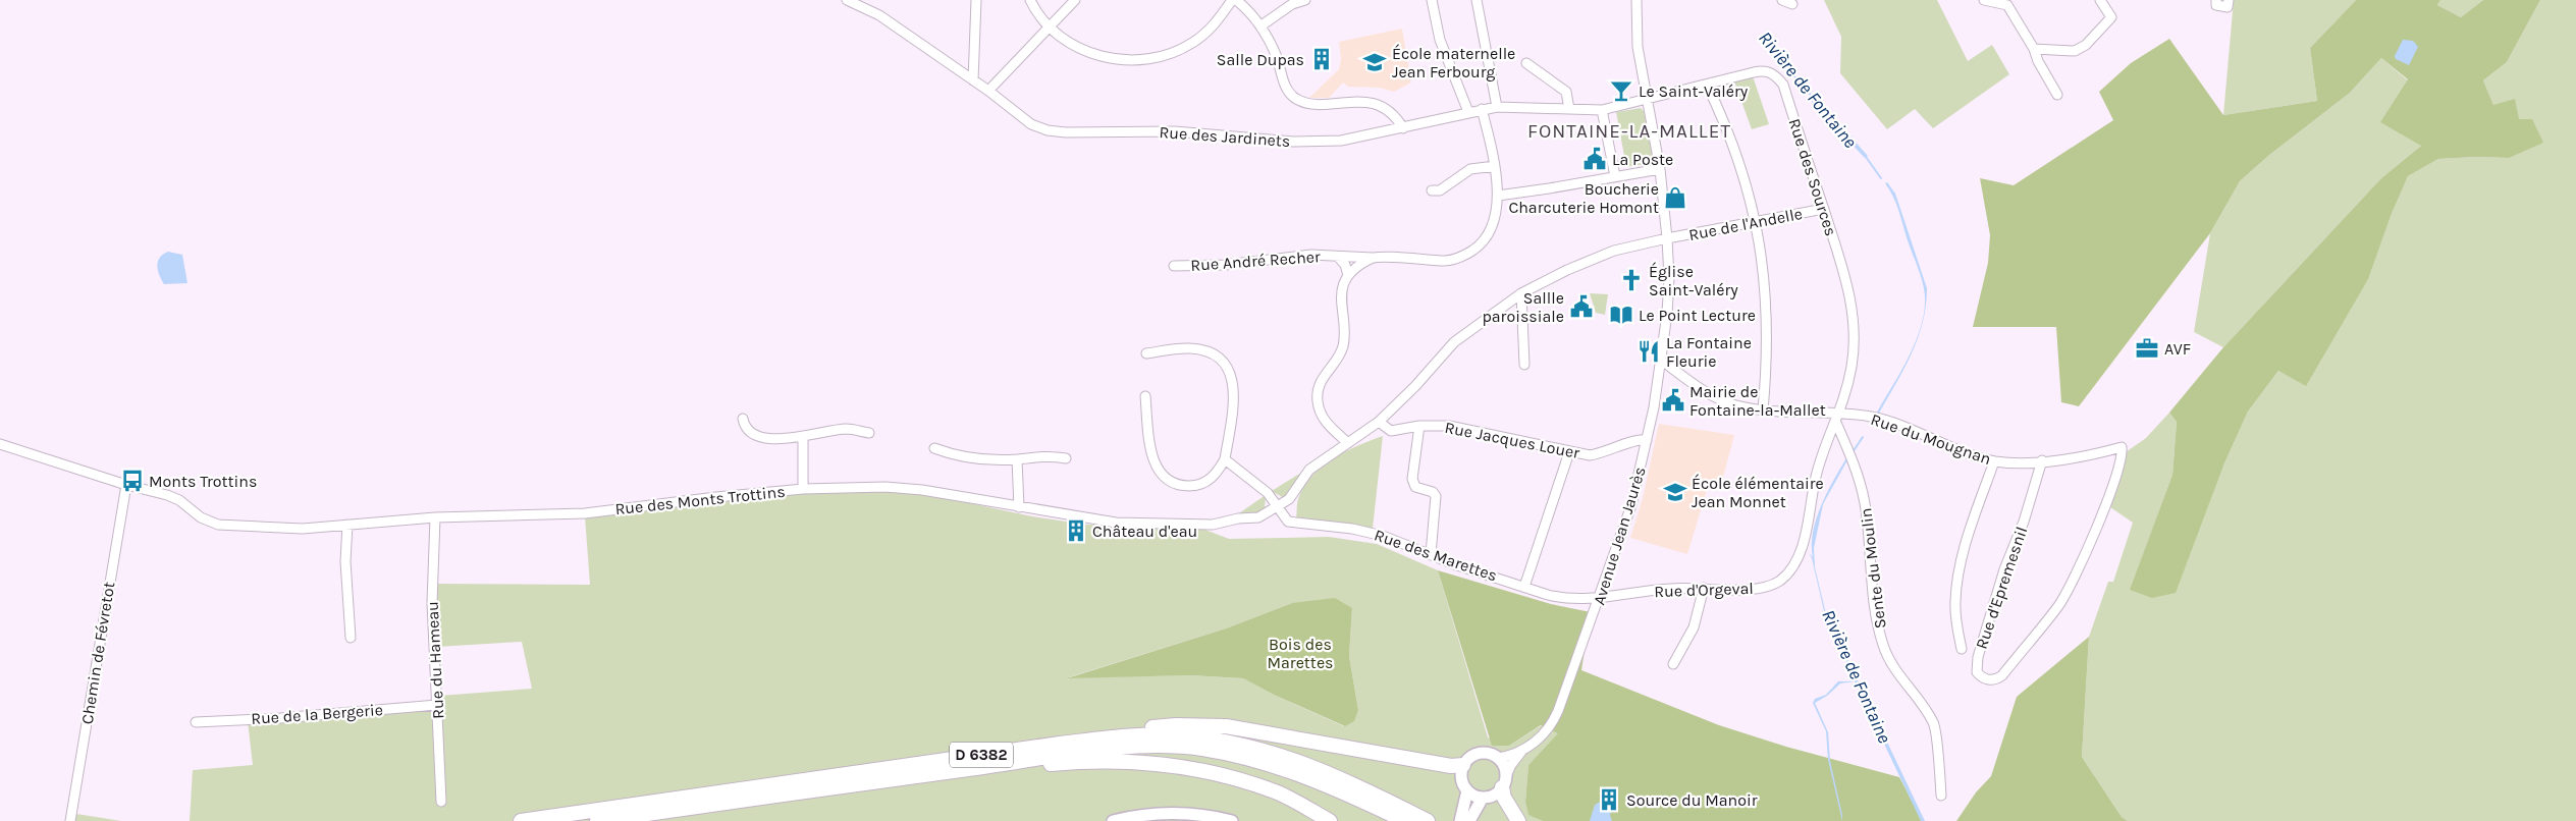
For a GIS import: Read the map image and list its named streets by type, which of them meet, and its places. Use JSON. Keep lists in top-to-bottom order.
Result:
{
  "streets": {
    "highway": ["D 6382"],
    "street": [
      "Rue des Jardinets",
      "Rue des Sources",
      "Rue de l'Andelle",
      "Rue André Recher",
      "Rue du Mougnan",
      "Rue Jacques Louer",
      "Rue des Monts Trottins",
      "Avenue Jean Jaurès",
      "Rue des Marettes",
      "Sente du Moulin",
      "Rue d'Epremesnil",
      "Rue d'Orgeval",
      "Chemin de Févretot",
      "Rue du Hameau",
      "Rue de la Bergerie"
    ]
  },
  "crossings": [
    ["Rue des Jardinets", "Rue des Sources"],
    ["Rue des Jardinets", "Rue André Recher"],
    ["Rue des Jardinets", "Avenue Jean Jaurès"],
    ["Rue des Sources", "Rue de l'Andelle"],
    ["Rue des Sources", "Rue du Mougnan"],
    ["Rue des Sources", "Avenue Jean Jaurès"],
    ["Rue des Sources", "Rue d'Orgeval"],
    ["Rue de l'Andelle", "Rue des Monts Trottins"],
    ["Rue de l'Andelle", "Avenue Jean Jaurès"],
    ["Rue du Mougnan", "Avenue Jean Jaurès"],
    ["Rue du Mougnan", "Rue d'Epremesnil"],
    ["Rue du Mougnan", "Rue d'Orgeval"],
    ["Rue Jacques Louer", "Rue des Monts Trottins"],
    ["Rue Jacques Louer", "Avenue Jean Jaurès"],
    ["Rue des Monts Trottins", "Rue des Marettes"],
    ["Rue des Monts Trottins", "Chemin de Févretot"],
    ["Rue des Monts Trottins", "Rue du Hameau"],
    ["Avenue Jean Jaurès", "Rue des Marettes"],
    ["Avenue Jean Jaurès", "Rue d'Orgeval"],
    ["Rue des Marettes", "Rue d'Orgeval"],
    ["Sente du Moulin", "Rue d'Orgeval"],
    ["Rue du Hameau", "Rue de la Bergerie"]
  ],
  "districts": ["FONTAINE-LA-MALLET"],
  "water": ["Rivière de Fontaine"],
  "parks": ["Bois des Marettes"],
  "places": {
    "building": ["Salle Dupas", "Château d'eau", "Source du Manoir"],
    "school or university": ["École maternelle Jean Ferbourg", "École élémentaire Jean Monnet"],
    "bar": ["Le Saint-Valéry"],
    "public building": ["La Poste", "Sallle paroissiale", "Mairie de Fontaine-la-Mallet"],
    "shop": ["Boucherie Charcuterie Homont"],
    "church": ["Église Saint-Valéry"],
    "library": ["Le Point Lecture"],
    "office": ["AVF"],
    "restaurant": ["La Fontaine Fleurie"],
    "bus stop": ["Monts Trottins"]
  }
}
